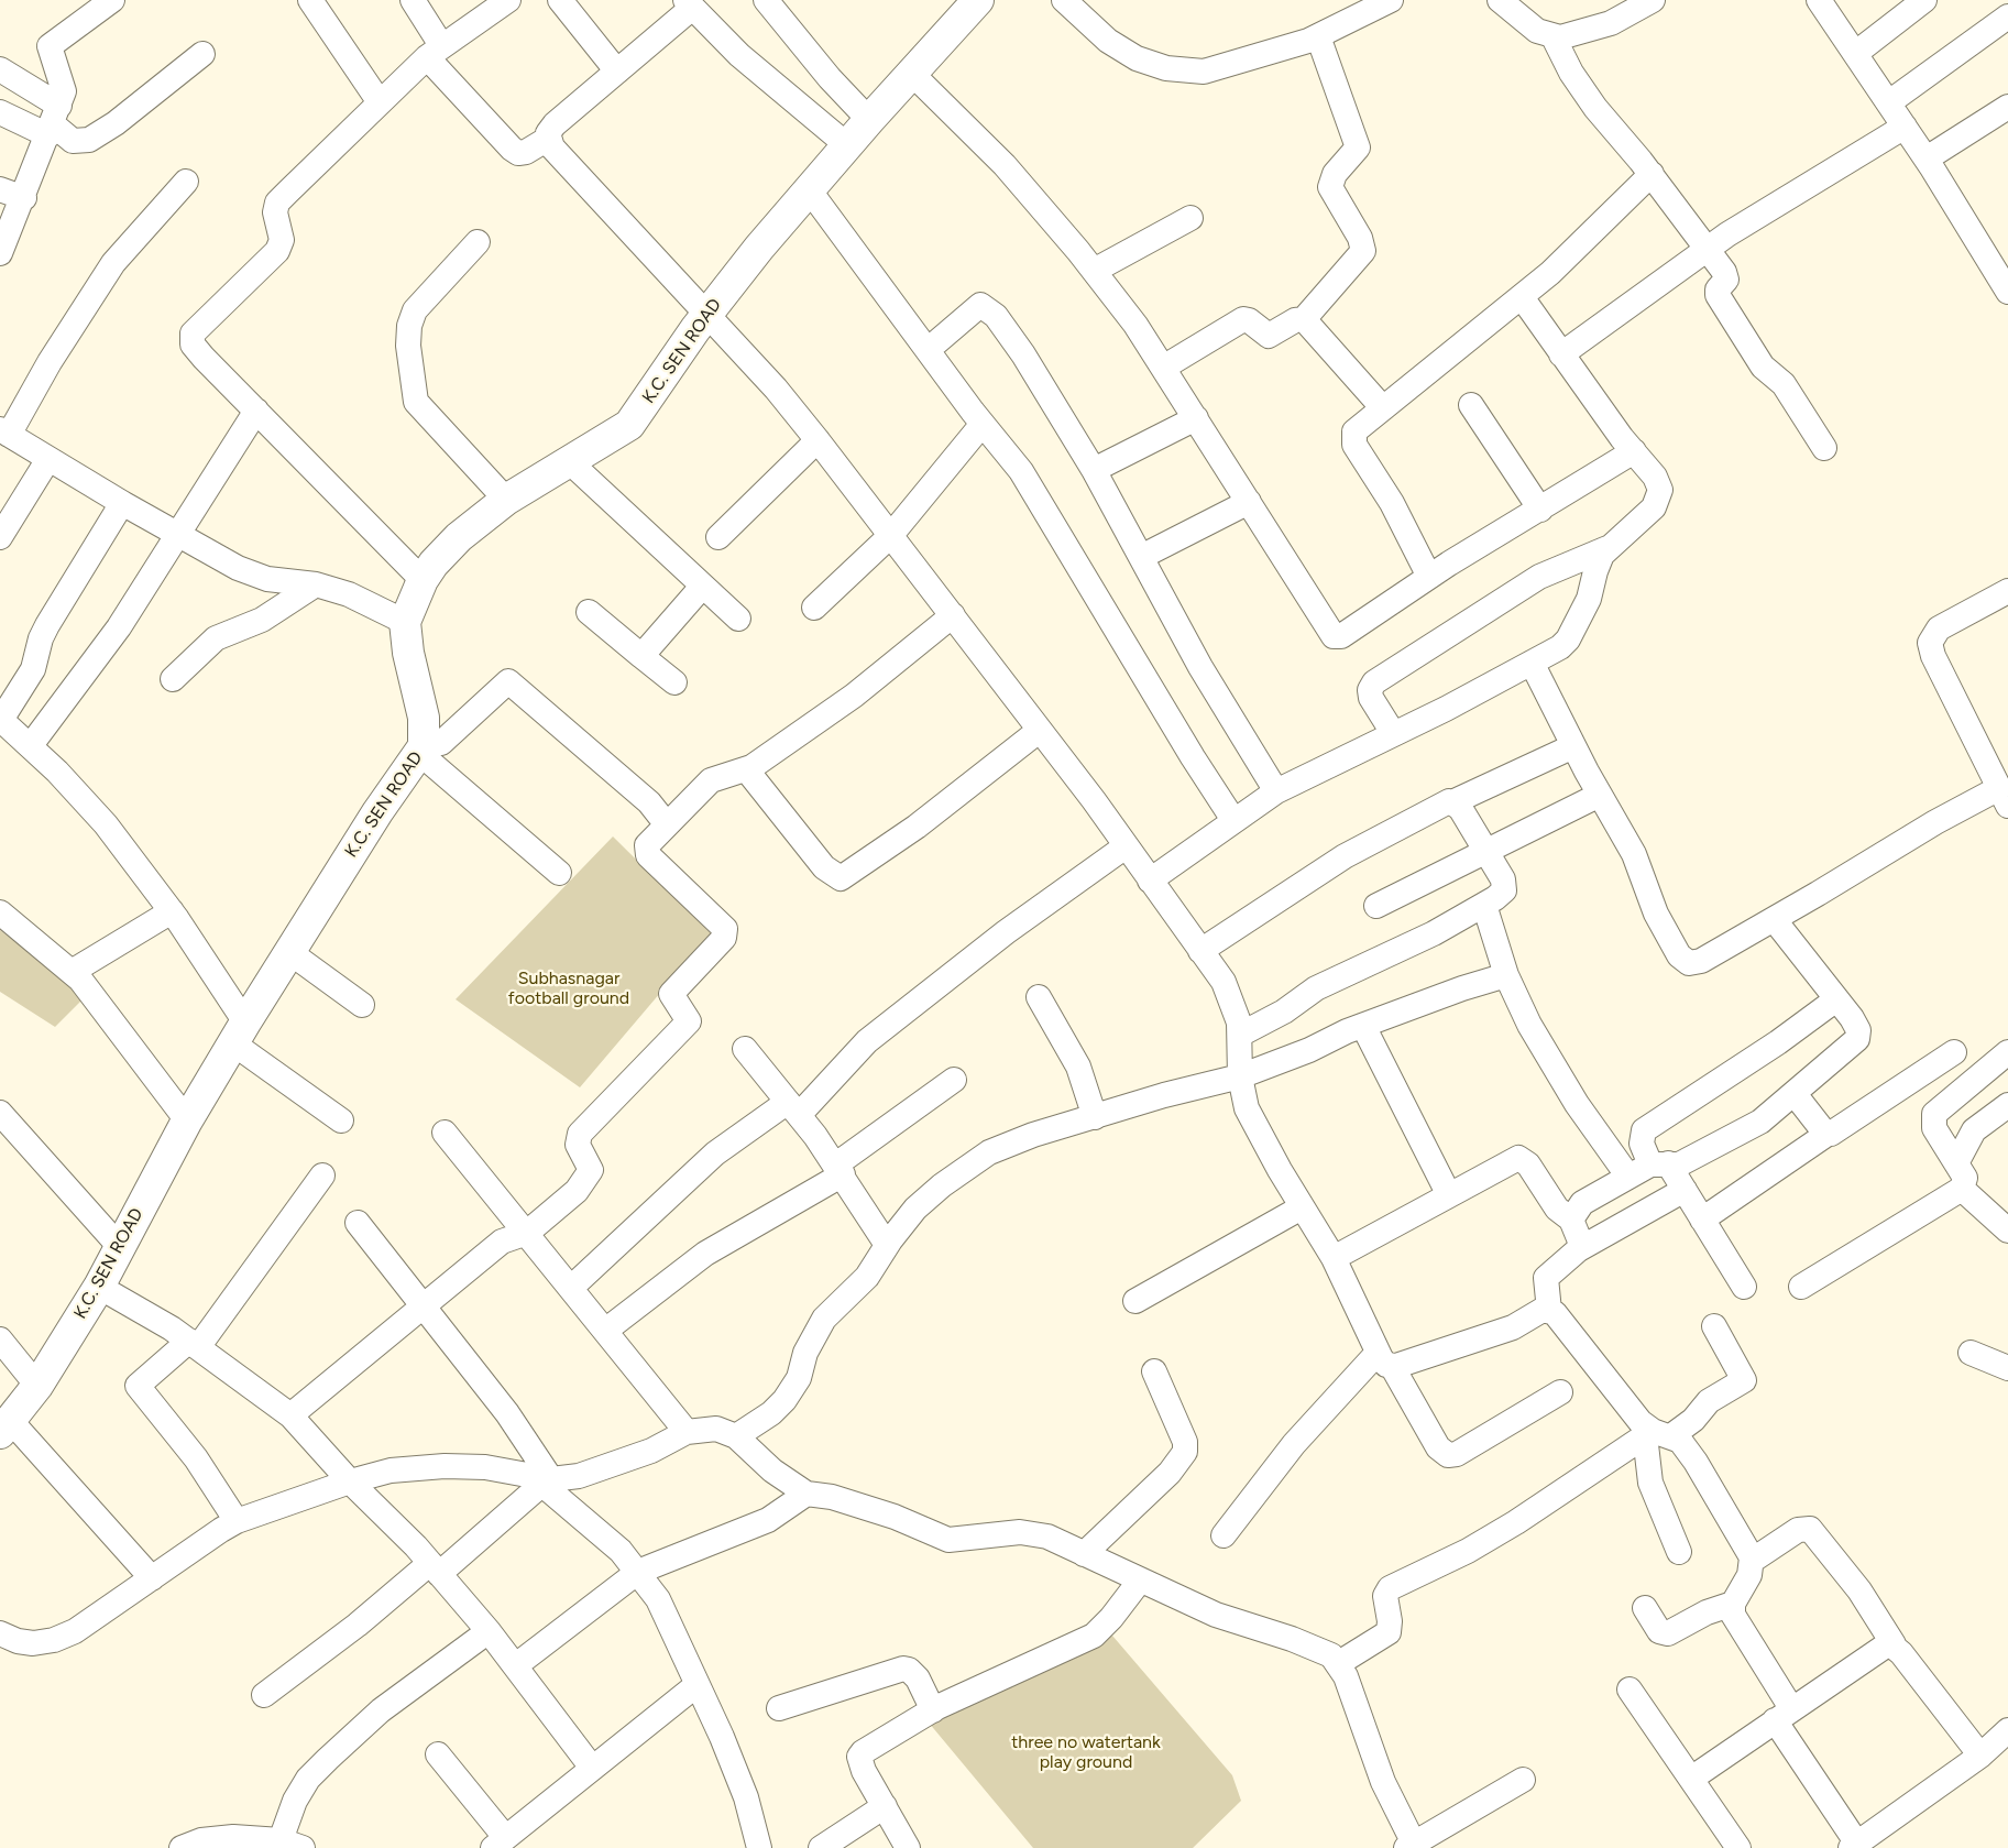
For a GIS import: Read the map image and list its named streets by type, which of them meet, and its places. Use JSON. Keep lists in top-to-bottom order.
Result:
{
  "streets": {
    "street": ["K.C. SEN ROAD"]
  },
  "parks": ["Subhasnagar football ground", "three no watertank play ground"]
}
